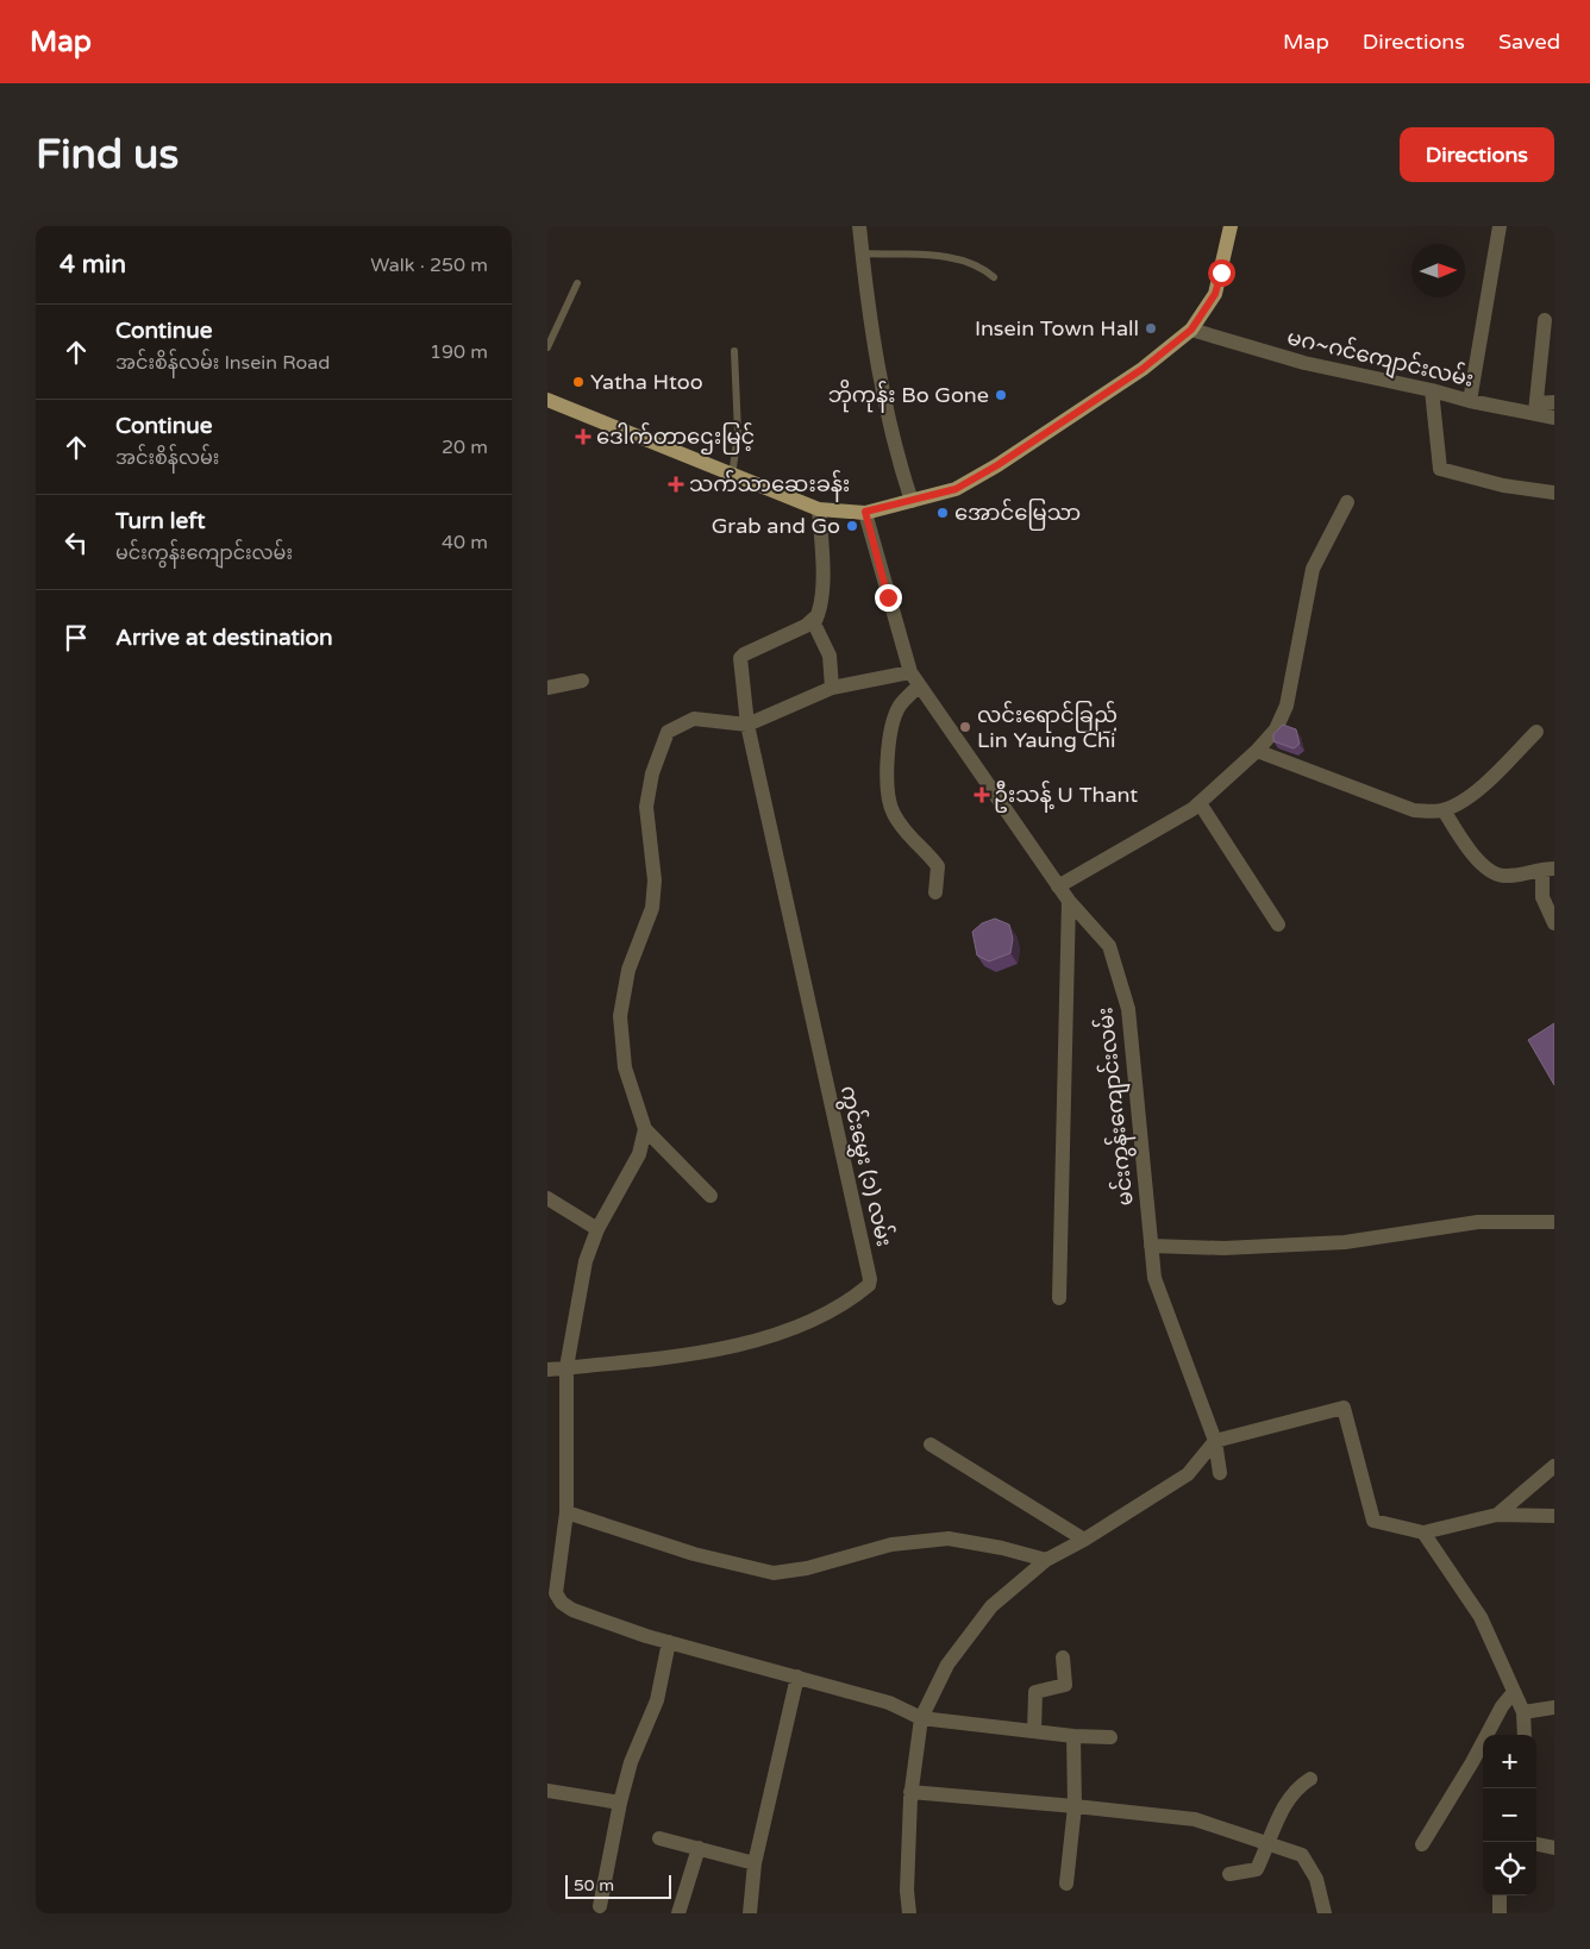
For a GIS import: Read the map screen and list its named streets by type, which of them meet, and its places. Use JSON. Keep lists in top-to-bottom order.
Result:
{
  "streets": {
    "street": ["မဂ~ဂင်ကျောင်းလမ်း", "မင်းကွန်းကျောင်းလမ်း", "ကွင်းမွှေး (၁) လမ်း"]
  },
  "places": {
    "other": [
      "Insein Town Hall",
      "Yatha Htoo",
      "ဘိုကုန်း Bo Gone",
      "အောင်မြေသာ",
      "Grab and Go",
      "လင်းရောင်ခြည် Lin Yaung Chi"
    ],
    "health": ["ဒေါက်တာဌေးမြင့်", "သက်သာဆေးခန်း", "ဦးသန့် U Thant"]
  },
  "scale_bar": "50 m",
  "north": "right",
  "page": {
    "header": "Map",
    "nav": ["Map", "Directions", "Saved"],
    "buttons": "Directions",
    "title": "Find us",
    "heading": ["4 min", "Walk · 250 m"],
    "list": [
      ["Continue", "အင်းစိန်လမ်း Insein Road", "190 m"],
      ["Continue", "အင်းစိန်လမ်း", "20 m"],
      ["Turn left", "မင်းကွန်းကျောင်းလမ်း", "40 m"],
      "Arrive at destination"
    ],
    "map_buttons": ["+", "−"],
    "scale": "50 m"
  }
}
